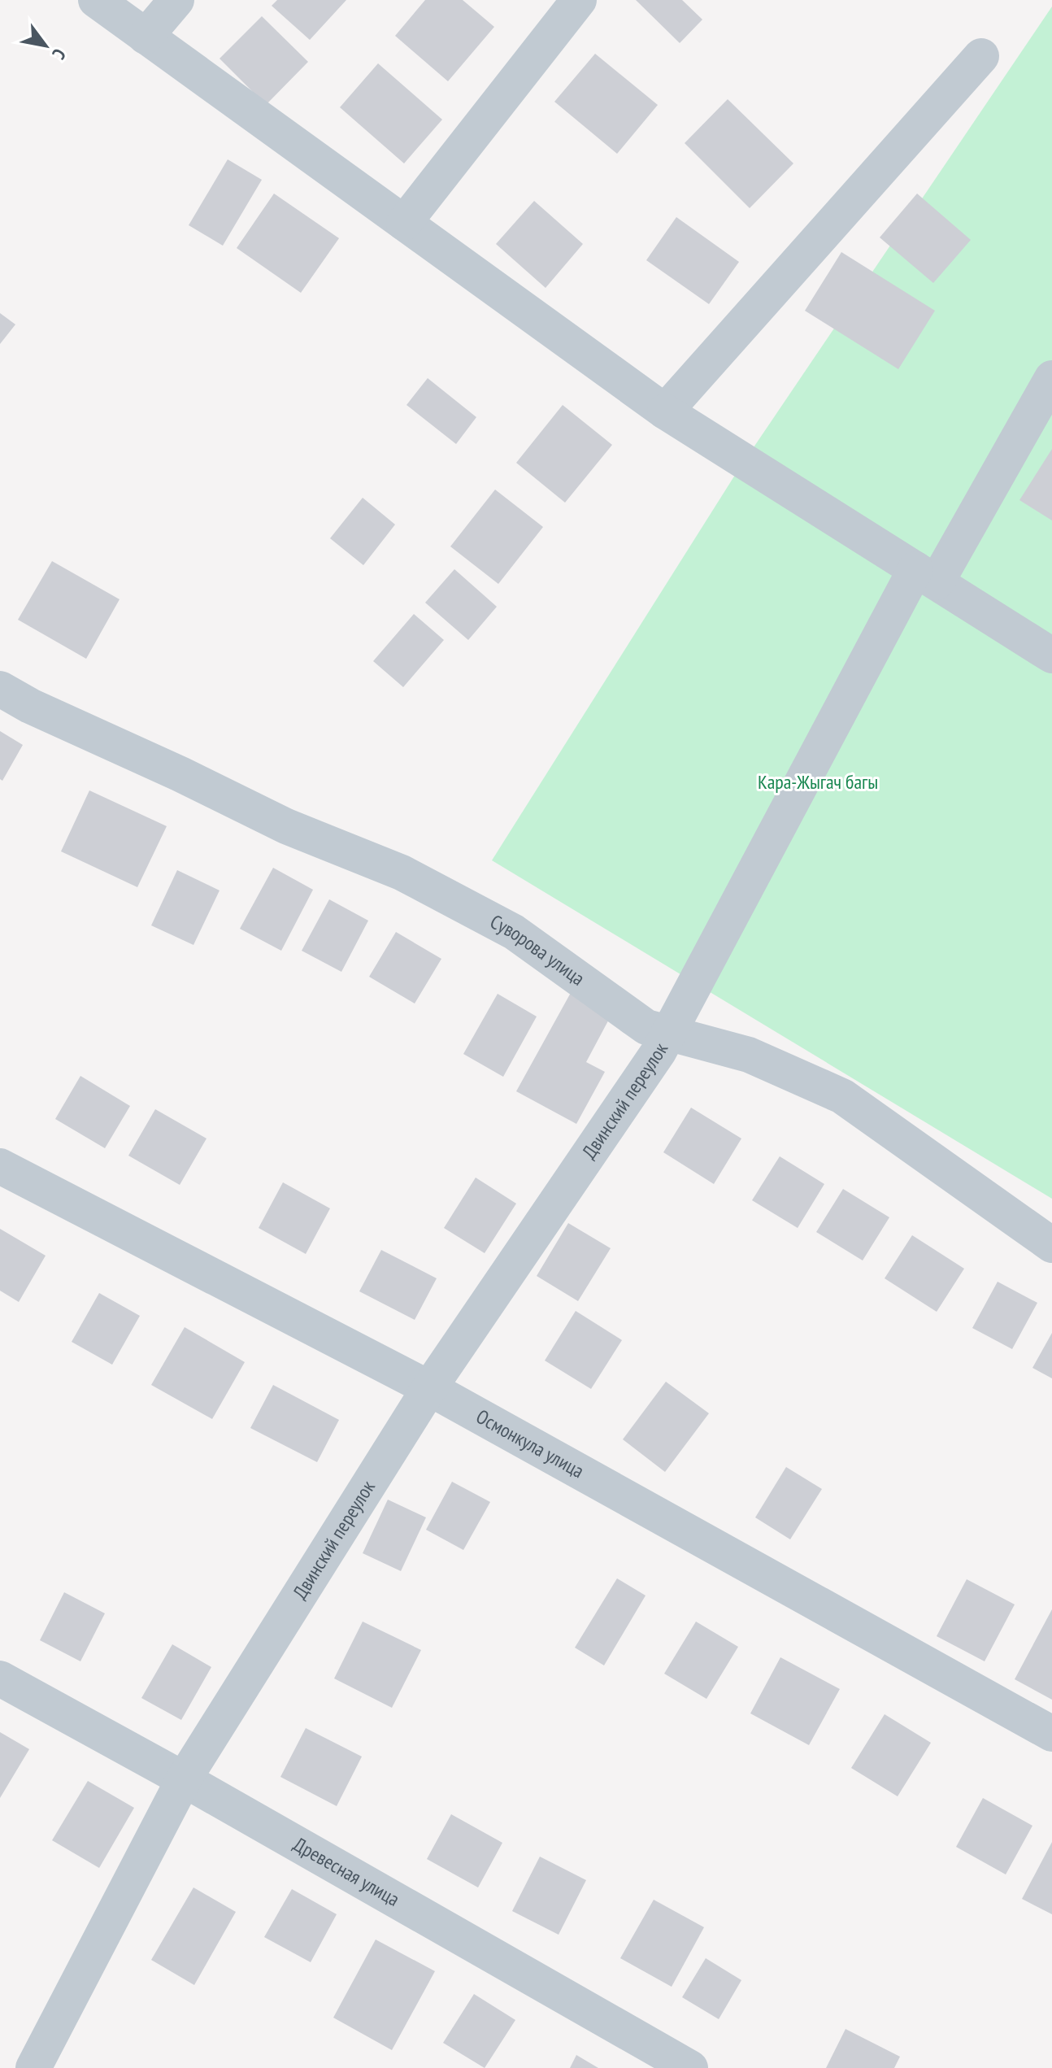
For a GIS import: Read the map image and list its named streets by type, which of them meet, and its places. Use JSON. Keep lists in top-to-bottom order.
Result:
{
  "streets": {
    "street": [
      "Суворова улица",
      "Двинский переулок",
      "Осмонкула улица",
      "Древесная улица"
    ]
  },
  "crossings": [
    ["Суворова улица", "Двинский переулок"],
    ["Двинский переулок", "Осмонкула улица"],
    ["Двинский переулок", "Древесная улица"]
  ],
  "parks": ["Кара-Жыгач багы"],
  "north": "bottom right"
}
